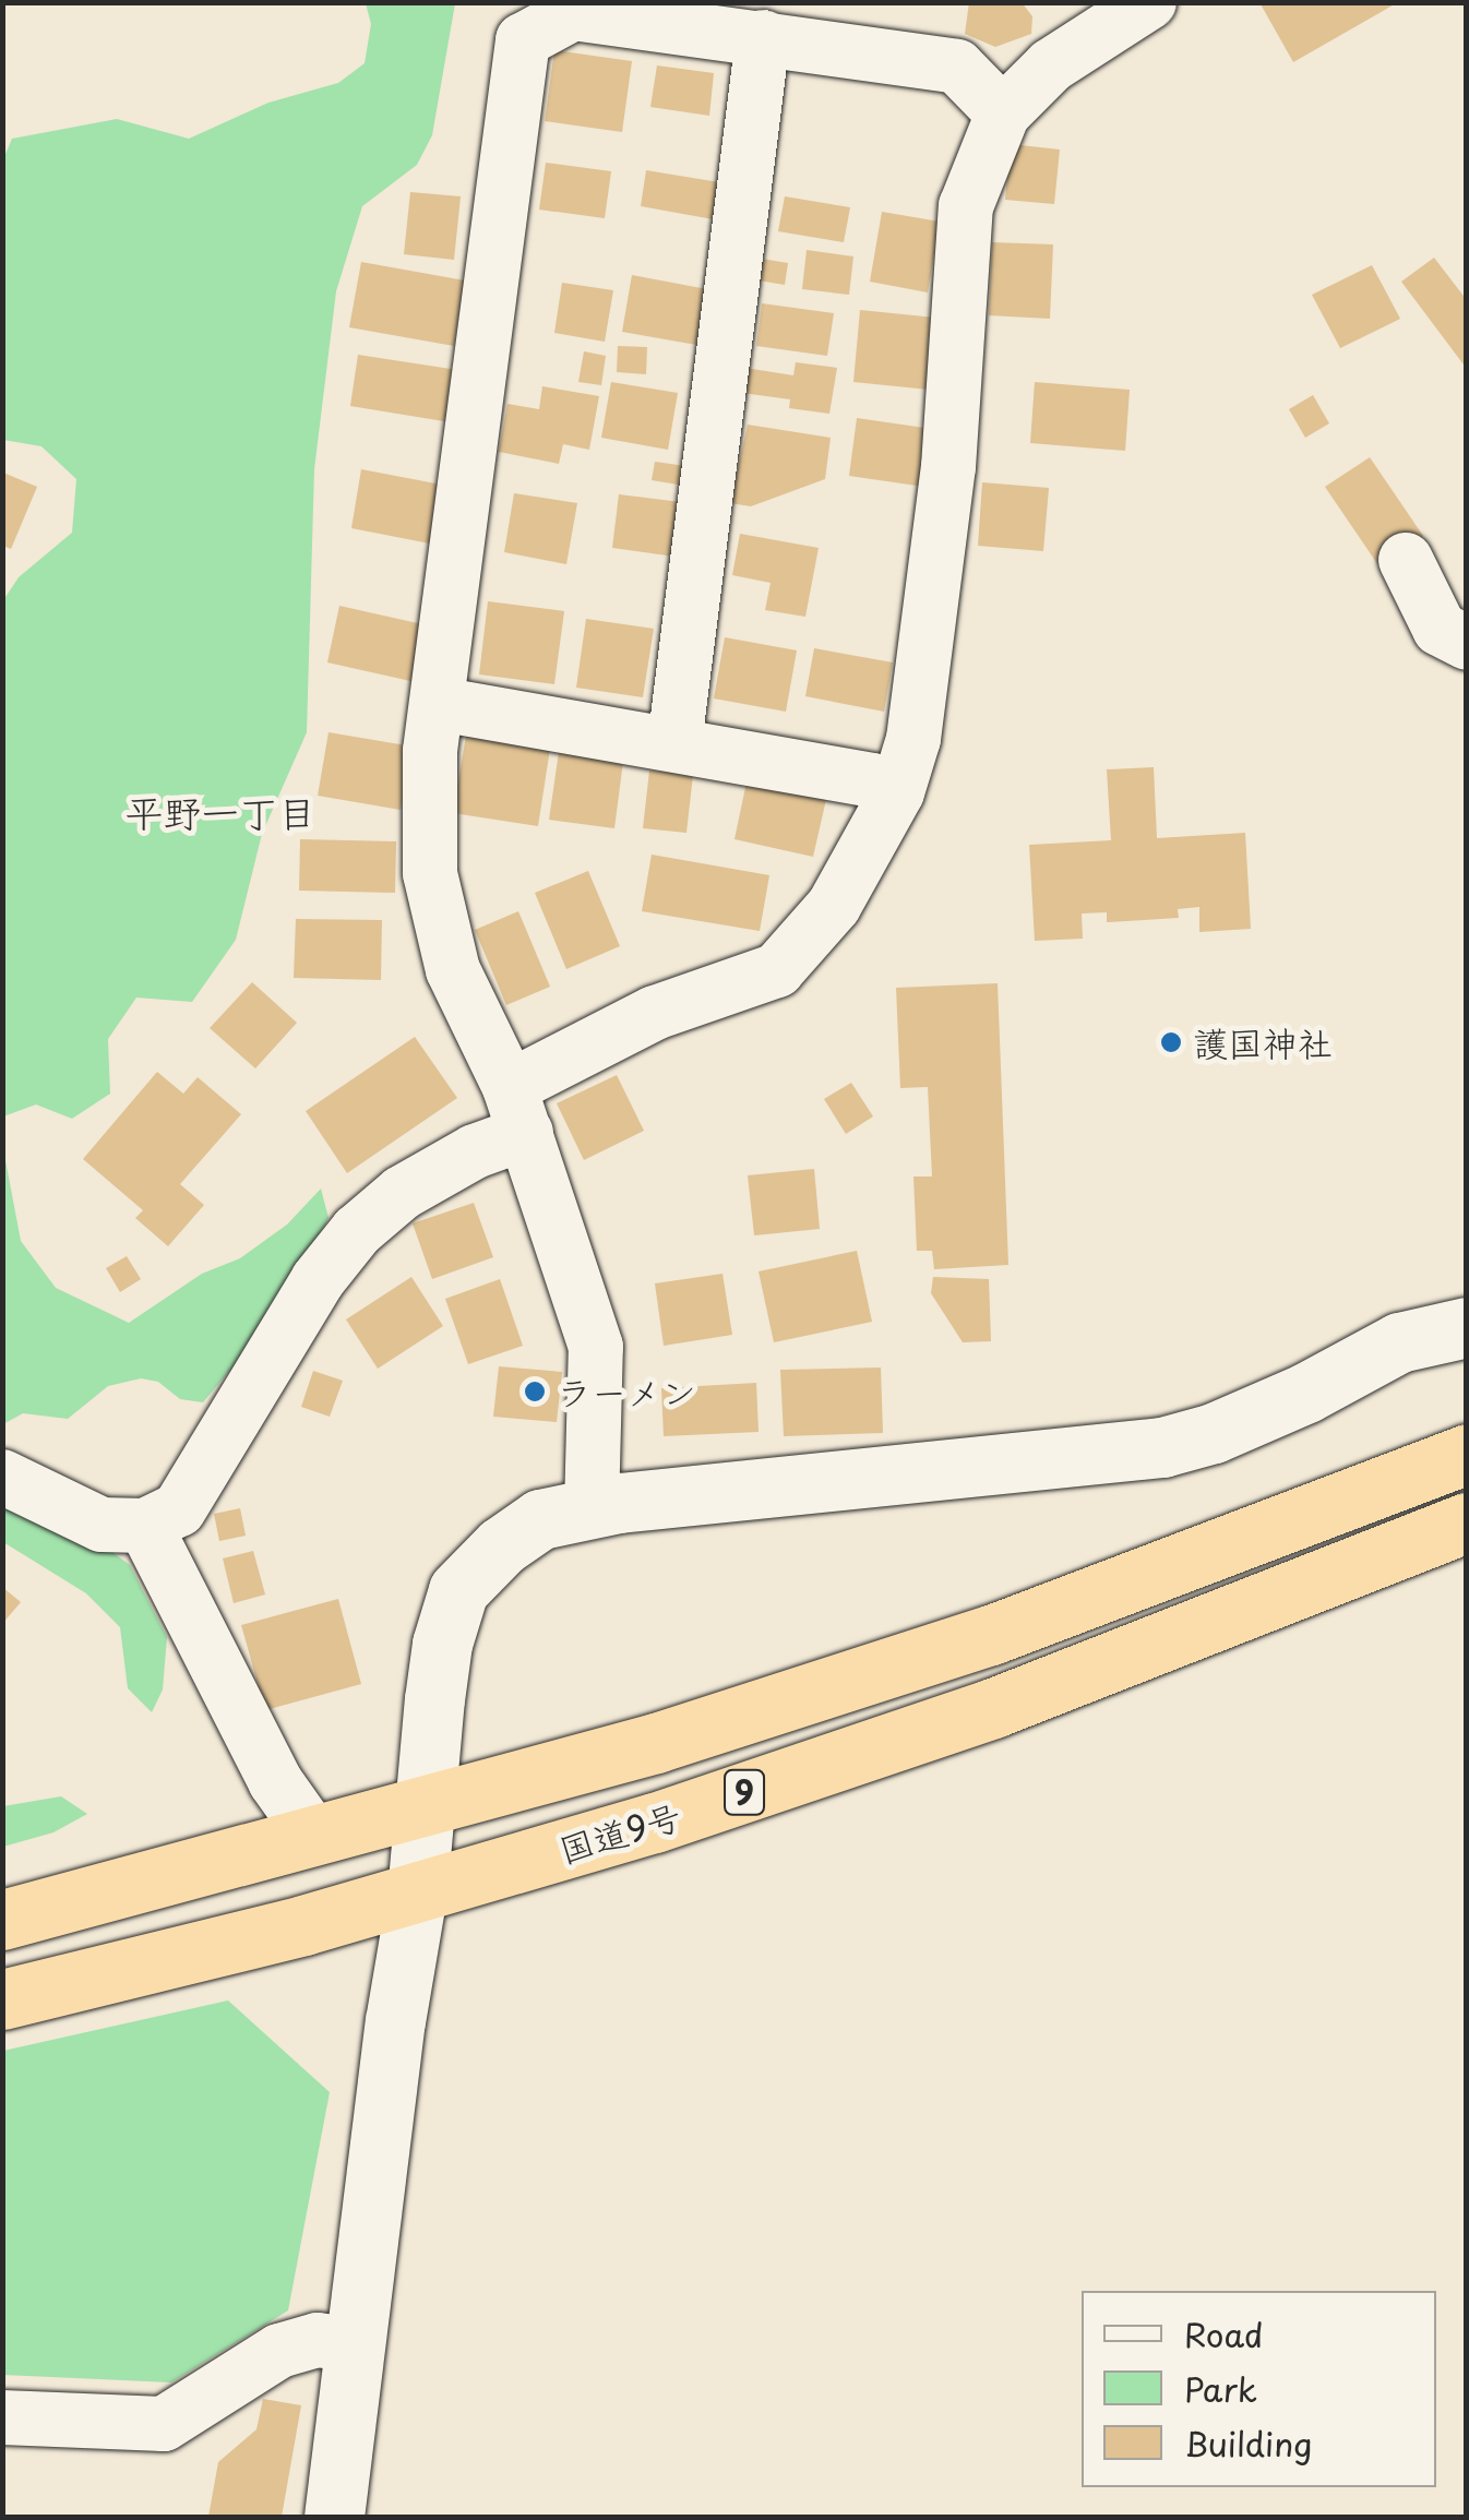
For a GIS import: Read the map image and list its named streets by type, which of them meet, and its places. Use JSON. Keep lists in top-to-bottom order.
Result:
{
  "streets": {
    "highway": ["9", "国道9号"]
  },
  "districts": ["平野一丁目"],
  "places": ["護国神社", "ラーメン"],
  "legend": ["Road", "Park", "Building"]
}
